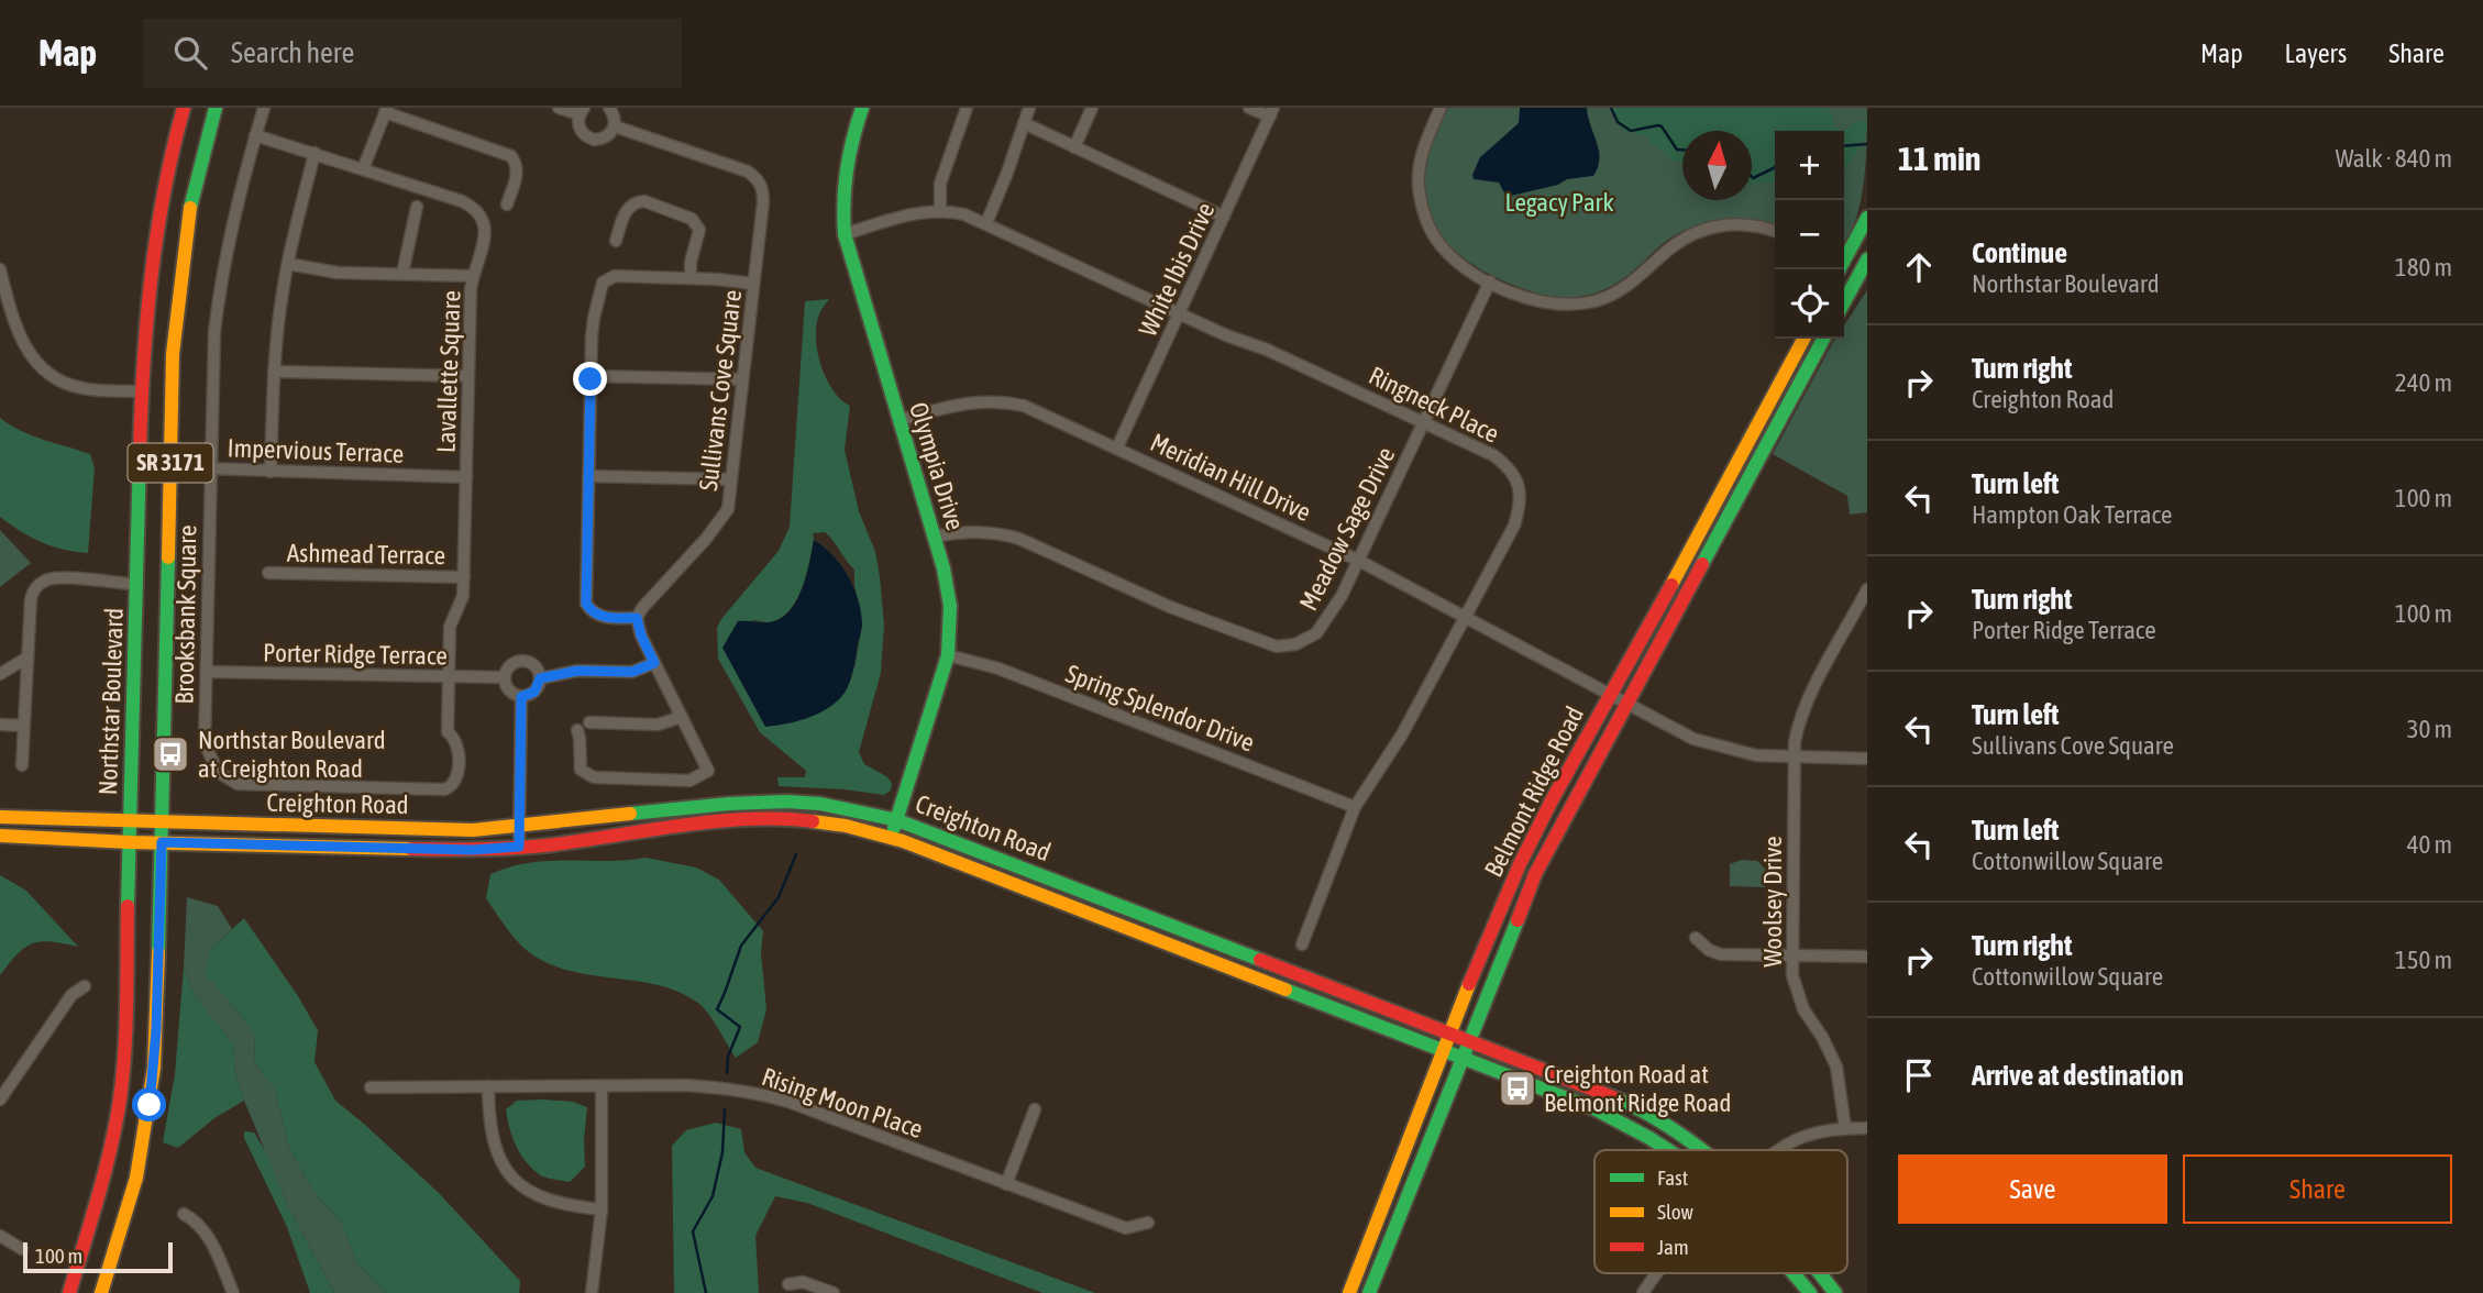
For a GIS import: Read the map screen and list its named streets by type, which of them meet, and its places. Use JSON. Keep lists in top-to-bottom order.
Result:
{
  "streets": {
    "street": [
      "White Ibis Drive",
      "Lavallette Square",
      "Sullivans Cove Square",
      "Ringneck Place",
      "Impervious Terrace",
      "SR 3171",
      "Olympia Drive",
      "Meridian Hill Drive",
      "Meadow Sage Drive",
      "Ashmead Terrace",
      "Brooksbank Square",
      "Porter Ridge Terrace",
      "Northstar Boulevard",
      "Spring Splendor Drive",
      "Belmont Ridge Road",
      "Creighton Road",
      "Woolsey Drive",
      "Rising Moon Place"
    ]
  },
  "crossings": [
    ["White Ibis Drive", "Ringneck Place"],
    ["White Ibis Drive", "Meridian Hill Drive"],
    ["Lavallette Square", "Impervious Terrace"],
    ["Lavallette Square", "Ashmead Terrace"],
    ["Lavallette Square", "Brooksbank Square"],
    ["Lavallette Square", "Porter Ridge Terrace"],
    ["Ringneck Place", "Olympia Drive"],
    ["Ringneck Place", "Meridian Hill Drive"],
    ["Ringneck Place", "Meadow Sage Drive"],
    ["Ringneck Place", "Spring Splendor Drive"],
    ["Impervious Terrace", "Brooksbank Square"],
    ["Olympia Drive", "Meridian Hill Drive"],
    ["Olympia Drive", "Meadow Sage Drive"],
    ["Olympia Drive", "Spring Splendor Drive"],
    ["Olympia Drive", "Creighton Road"],
    ["Meridian Hill Drive", "Meadow Sage Drive"],
    ["Meridian Hill Drive", "Belmont Ridge Road"],
    ["Meridian Hill Drive", "Woolsey Drive"],
    ["Brooksbank Square", "Porter Ridge Terrace"],
    ["Northstar Boulevard", "Creighton Road"],
    ["Belmont Ridge Road", "Creighton Road"]
  ],
  "parks": ["Legacy Park"],
  "places": {
    "bus stop": ["Northstar Boulevard at Creighton Road", "Creighton Road at Belmont Ridge Road"]
  },
  "legend": ["Fast", "Slow", "Jam"],
  "scale_bar": "100 m",
  "north": "top",
  "page": {
    "header": "Map",
    "search": "Search here",
    "nav": ["Map", "Layers", "Share"],
    "heading": ["11 min", "Walk · 840 m"],
    "map_buttons": ["+", "−"],
    "list": [
      ["Continue", "Northstar Boulevard", "180 m"],
      ["Turn right", "Creighton Road", "240 m"],
      ["Turn left", "Hampton Oak Terrace", "100 m"],
      ["Turn right", "Porter Ridge Terrace", "100 m"],
      ["Turn left", "Sullivans Cove Square", "30 m"],
      ["Turn left", "Cottonwillow Square", "40 m"],
      ["Turn right", "Cottonwillow Square", "150 m"],
      "Arrive at destination"
    ],
    "buttons": ["Save", "Share"],
    "scale": "100 m"
  }
}
